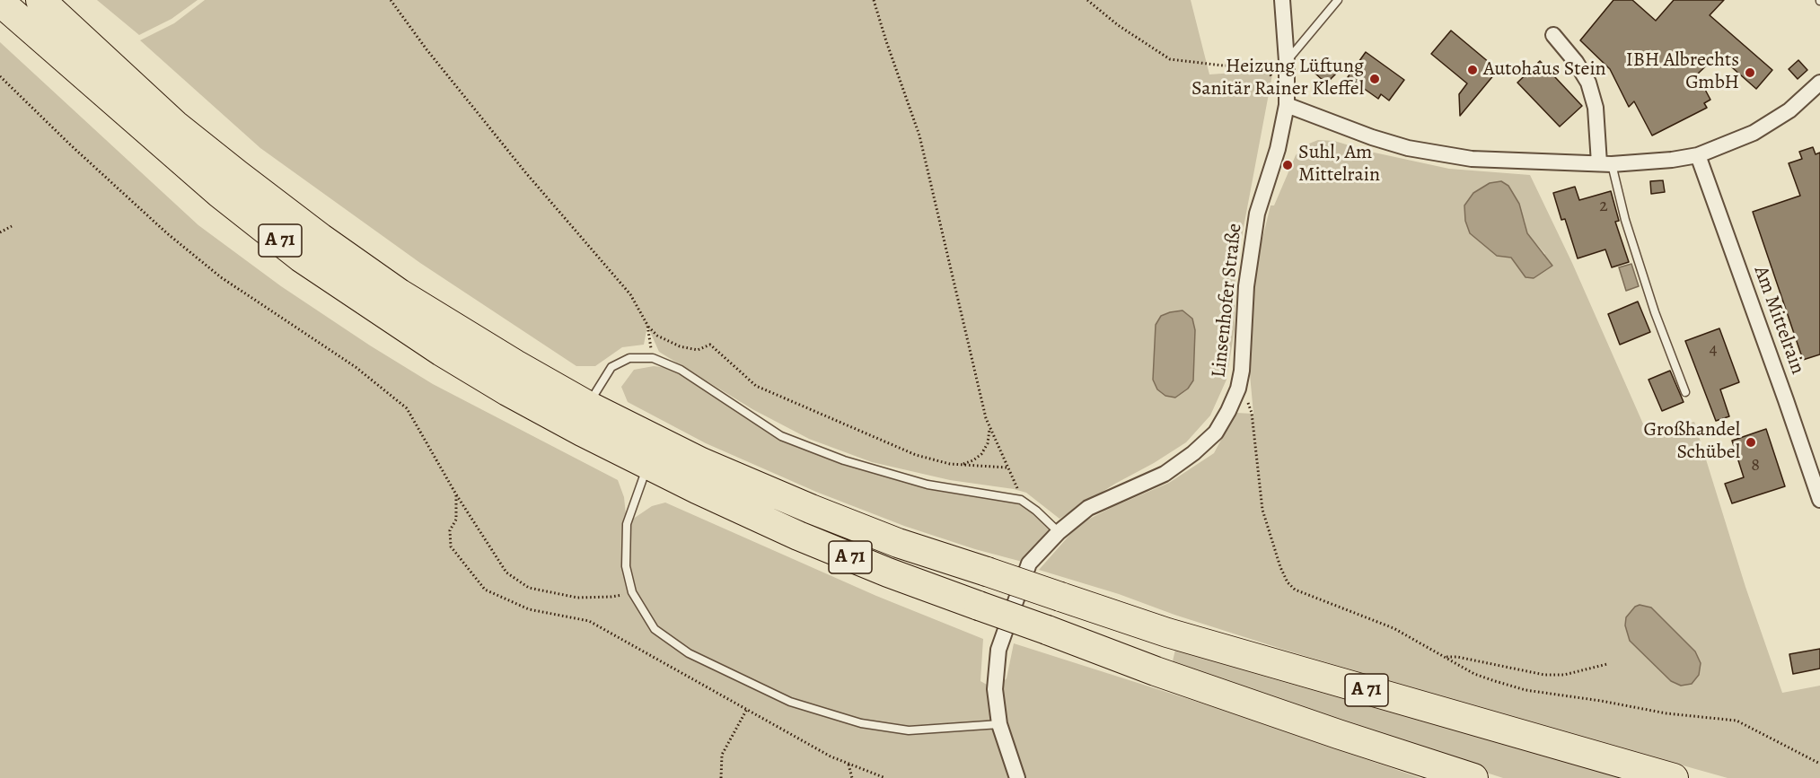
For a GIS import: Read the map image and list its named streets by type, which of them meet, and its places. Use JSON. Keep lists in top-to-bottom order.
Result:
{
  "streets": {
    "highway": ["A 71"],
    "street": ["Linsenhofer Straße", "Am Mittelrain"]
  },
  "places": [
    "Autohaus Stein",
    "IBH Albrechts GmbH",
    "Heizung Lüftung Sanitär Rainer Kleffel",
    "Suhl, Am Mittelrain",
    "Großhandel Schübel"
  ],
  "house_numbers": ["2", "4", "8"]
}
